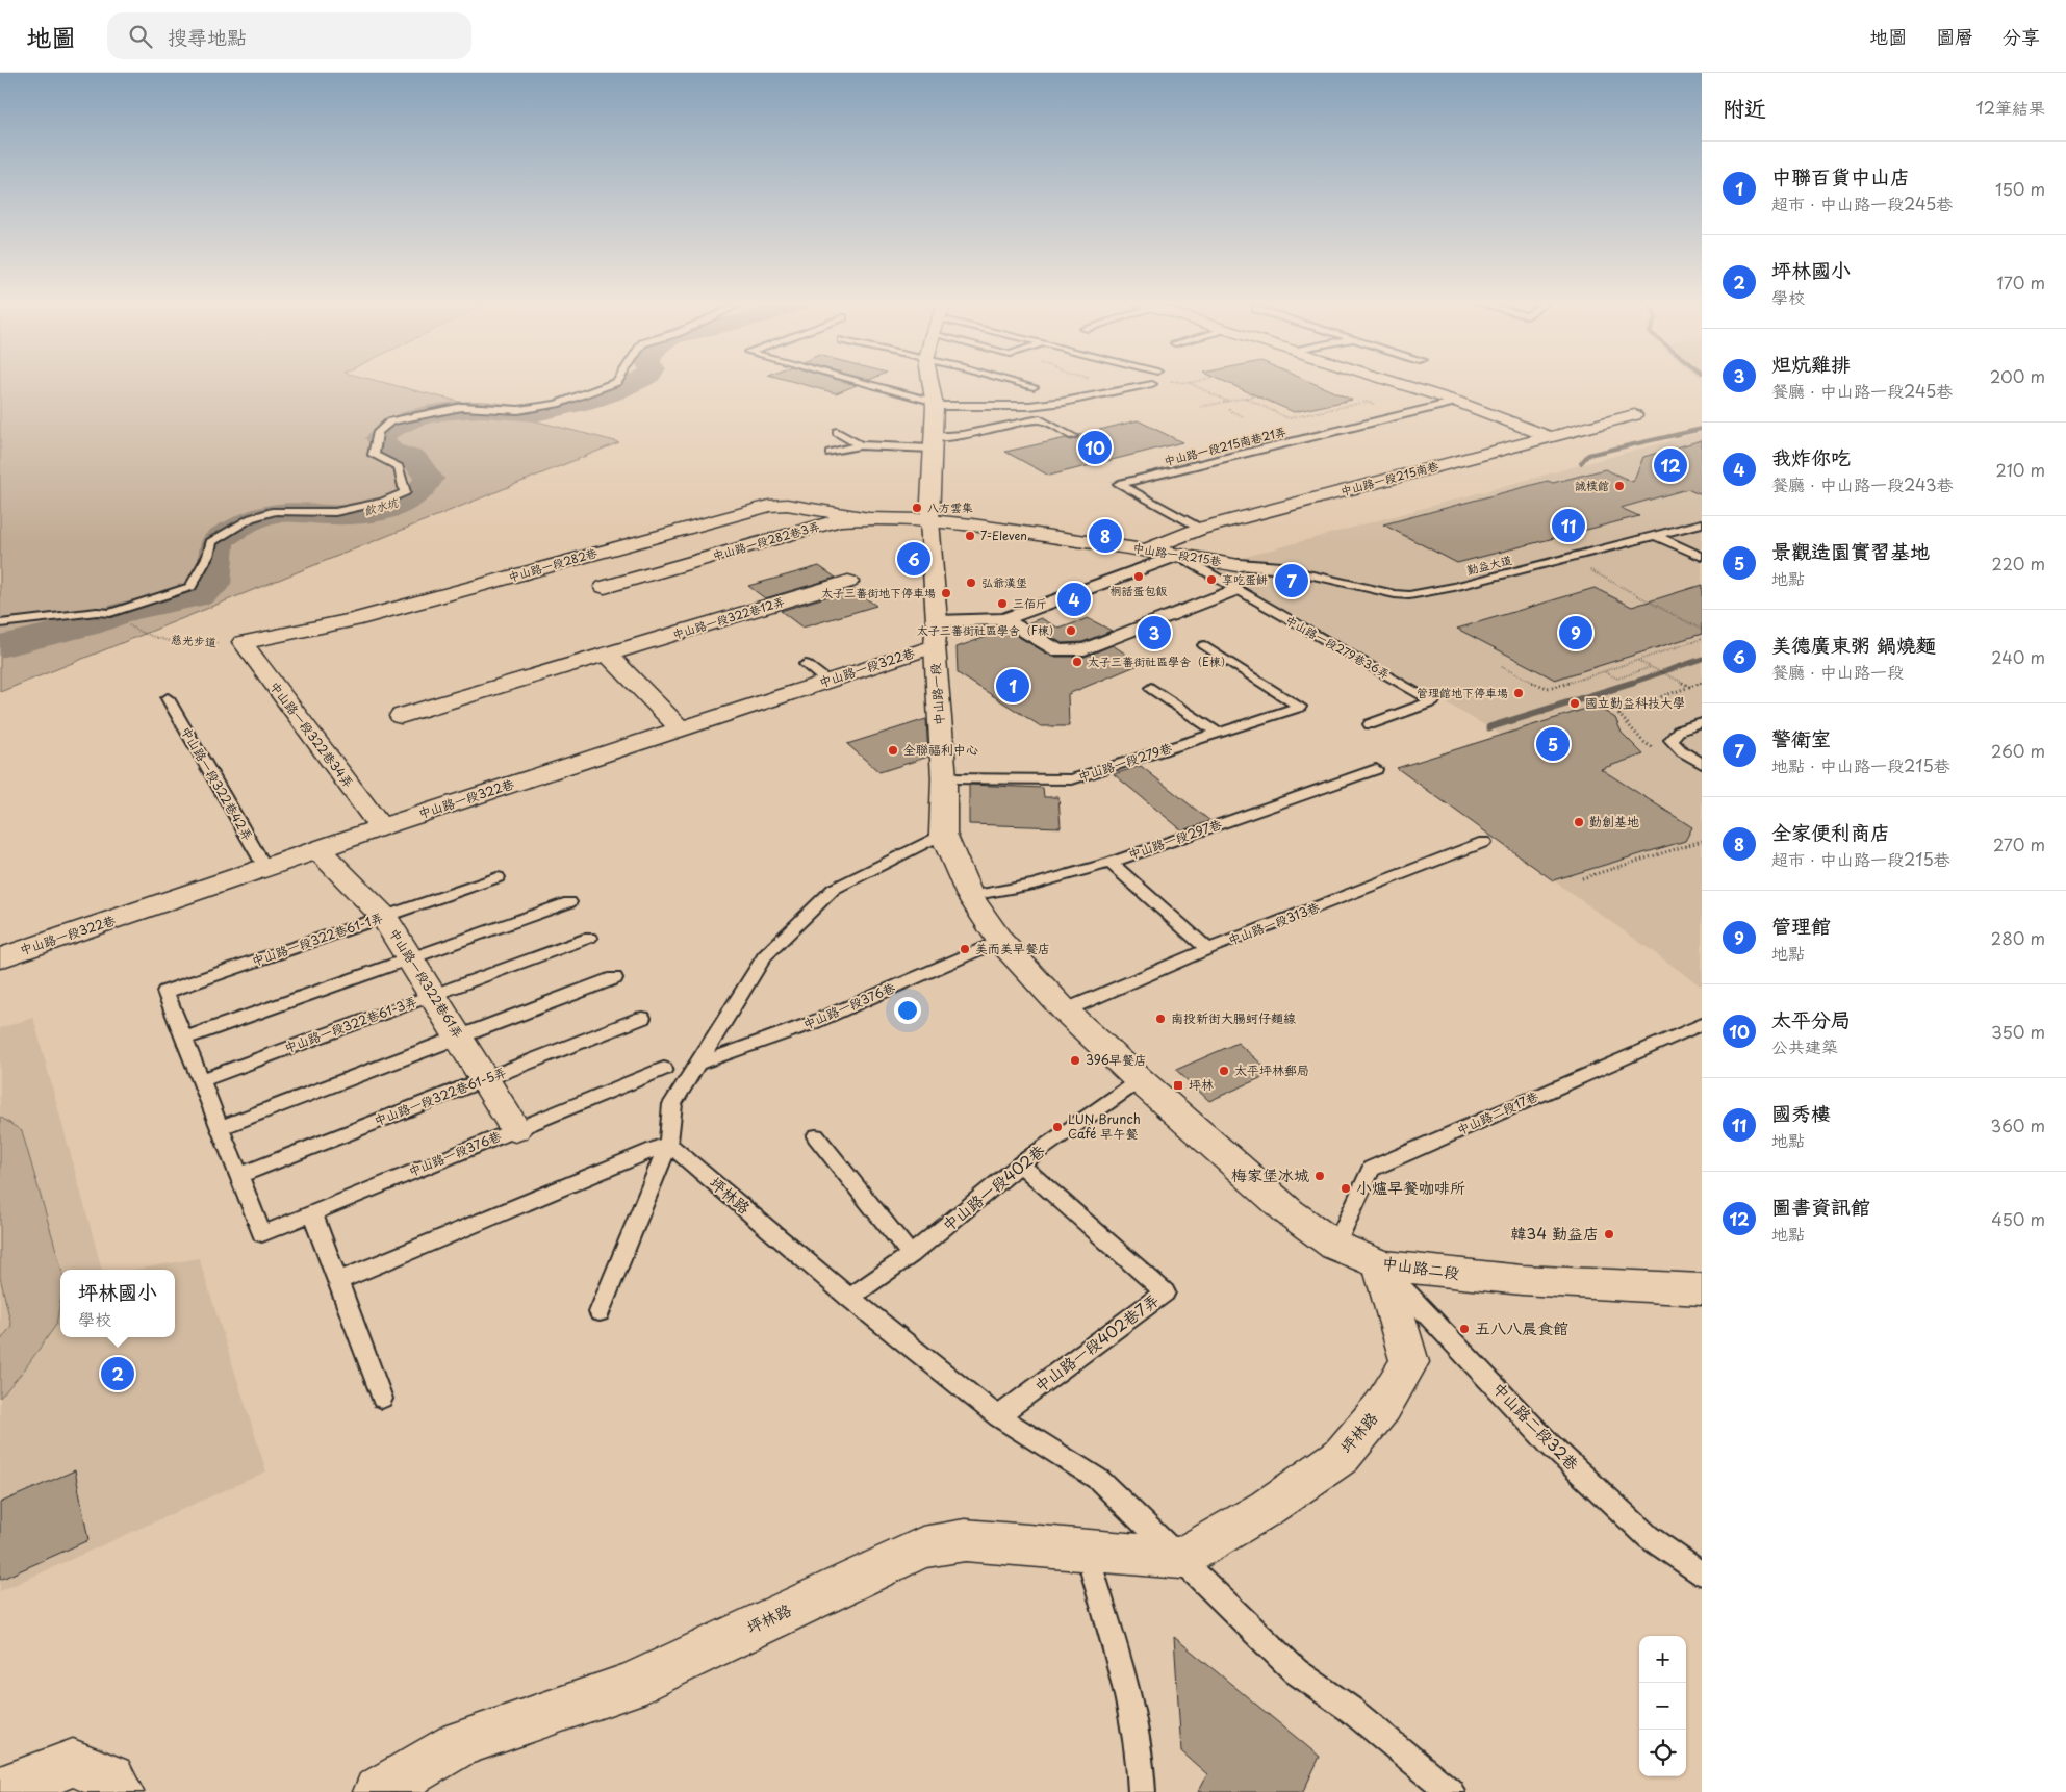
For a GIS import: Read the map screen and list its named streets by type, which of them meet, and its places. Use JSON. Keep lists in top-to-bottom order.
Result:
{
  "streets": {
    "street": [
      "中山路一段215南巷",
      "中山路一段282巷3弄",
      "中山路一段215巷",
      "中山路一段282巷",
      "中山路一段322巷12弄",
      "中山路一段322巷",
      "中山路一段",
      "中山路一段322巷34弄",
      "中山路一段322巷61弄",
      "坪林路",
      "中山路二段"
    ],
    "lane": [
      "中山路一段215南巷21弄",
      "勤益大道",
      "中山路一段279巷36弄",
      "中山路一段279巷",
      "中山路一段322巷42弄",
      "中山路一段297巷",
      "中山路一段313巷",
      "中山路一段322巷61-1弄",
      "中山路一段376巷",
      "中山路一段322巷61-3弄",
      "中山路一段322巷61-5弄",
      "中山路二段17巷",
      "中山路一段402巷",
      "中山路一段402巷7弄",
      "中山路二段32巷"
    ],
    "path": ["慈光步道"]
  },
  "crossings": [
    ["中山路一段215南巷21弄", "中山路一段215南巷"],
    ["中山路一段215南巷", "中山路一段215巷"],
    ["中山路一段282巷3弄", "中山路一段215巷"],
    ["中山路一段282巷3弄", "中山路一段282巷"],
    ["中山路一段282巷3弄", "中山路一段"],
    ["中山路一段215巷", "中山路一段279巷36弄"],
    ["中山路一段215巷", "中山路一段"],
    ["中山路一段282巷", "慈光步道"],
    ["中山路一段282巷", "中山路一段322巷34弄"],
    ["慈光步道", "中山路一段322巷34弄"],
    ["中山路一段322巷", "中山路一段"],
    ["中山路一段322巷", "中山路一段322巷34弄"],
    ["中山路一段322巷", "中山路一段322巷42弄"],
    ["中山路一段322巷", "中山路一段322巷61弄"],
    ["中山路一段", "中山路一段279巷"],
    ["中山路一段", "中山路一段297巷"],
    ["中山路一段", "中山路一段313巷"],
    ["中山路一段", "中山路一段376巷"],
    ["中山路一段", "中山路一段402巷"],
    ["中山路一段", "中山路二段"],
    ["中山路一段322巷61-1弄", "中山路一段322巷61弄"],
    ["中山路一段322巷61弄", "中山路一段376巷"],
    ["中山路一段322巷61弄", "中山路一段322巷61-3弄"],
    ["中山路一段322巷61弄", "中山路一段322巷61-5弄"],
    ["中山路二段17巷", "中山路二段"],
    ["中山路一段402巷", "坪林路"],
    ["中山路一段402巷", "中山路二段"],
    ["中山路一段402巷", "中山路一段402巷7弄"],
    ["坪林路", "中山路二段"],
    ["坪林路", "中山路一段402巷7弄"],
    ["坪林路", "中山路二段32巷"],
    ["中山路二段", "中山路二段32巷"]
  ],
  "water": ["飲水坑"],
  "places": {
    "other": [
      "誠樸館",
      "八方雲集",
      "7-Eleven",
      "桐話蛋包飯",
      "享吃蛋餅",
      "弘爺漢堡",
      "太子三蕃街地下停車場",
      "三佰斤",
      "太子三蕃街社區學舍（F棟）",
      "太子三蕃街社區學舍（E棟）",
      "管理館地下停車場",
      "國立勤益科技大學",
      "全聯福利中心",
      "勤創基地",
      "美而美早餐店",
      "南投新街大腸蚵仔麵線",
      "396早餐店",
      "太平坪林郵局",
      "LUN Brunch Café 早午餐",
      "梅家堡冰城",
      "小爐早餐咖啡所",
      "韓34 勤益店",
      "五八八晨食館"
    ],
    "transit": ["坪林"]
  },
  "page": {
    "header": "地圖",
    "search": "搜尋地點",
    "nav": ["地圖", "圖層", "分享"],
    "heading": ["附近", "12筆結果"],
    "list": [
      {
        "mark": "1",
        "name": "中聯百貨中山店",
        "note": "超市 · 中山路一段245巷",
        "value": "150 m"
      },
      {
        "mark": "2",
        "name": "坪林國小",
        "note": "學校",
        "value": "170 m"
      },
      {
        "mark": "3",
        "name": "炟炕雞排",
        "note": "餐廳 · 中山路一段245巷",
        "value": "200 m"
      },
      {
        "mark": "4",
        "name": "我炸你吃",
        "note": "餐廳 · 中山路一段243巷",
        "value": "210 m"
      },
      {
        "mark": "5",
        "name": "景觀造園實習基地",
        "note": "地點",
        "value": "220 m"
      },
      {
        "mark": "6",
        "name": "美德廣東粥 鍋燒麵",
        "note": "餐廳 · 中山路一段",
        "value": "240 m"
      },
      {
        "mark": "7",
        "name": "警衛室",
        "note": "地點 · 中山路一段215巷",
        "value": "260 m"
      },
      {
        "mark": "8",
        "name": "全家便利商店",
        "note": "超市 · 中山路一段215巷",
        "value": "270 m"
      },
      {
        "mark": "9",
        "name": "管理館",
        "note": "地點",
        "value": "280 m"
      },
      {
        "mark": "10",
        "name": "太平分局",
        "note": "公共建築",
        "value": "350 m"
      },
      {
        "mark": "11",
        "name": "國秀樓",
        "note": "地點",
        "value": "360 m"
      },
      {
        "mark": "12",
        "name": "圖書資訊館",
        "note": "地點",
        "value": "450 m"
      }
    ],
    "pins": [
      "10",
      "12",
      "11",
      "8",
      "6",
      "7",
      "4",
      "3",
      "9",
      "1",
      "5",
      "2"
    ],
    "popup": ["坪林國小", "學校"],
    "map_buttons": ["+", "−"]
  }
}
